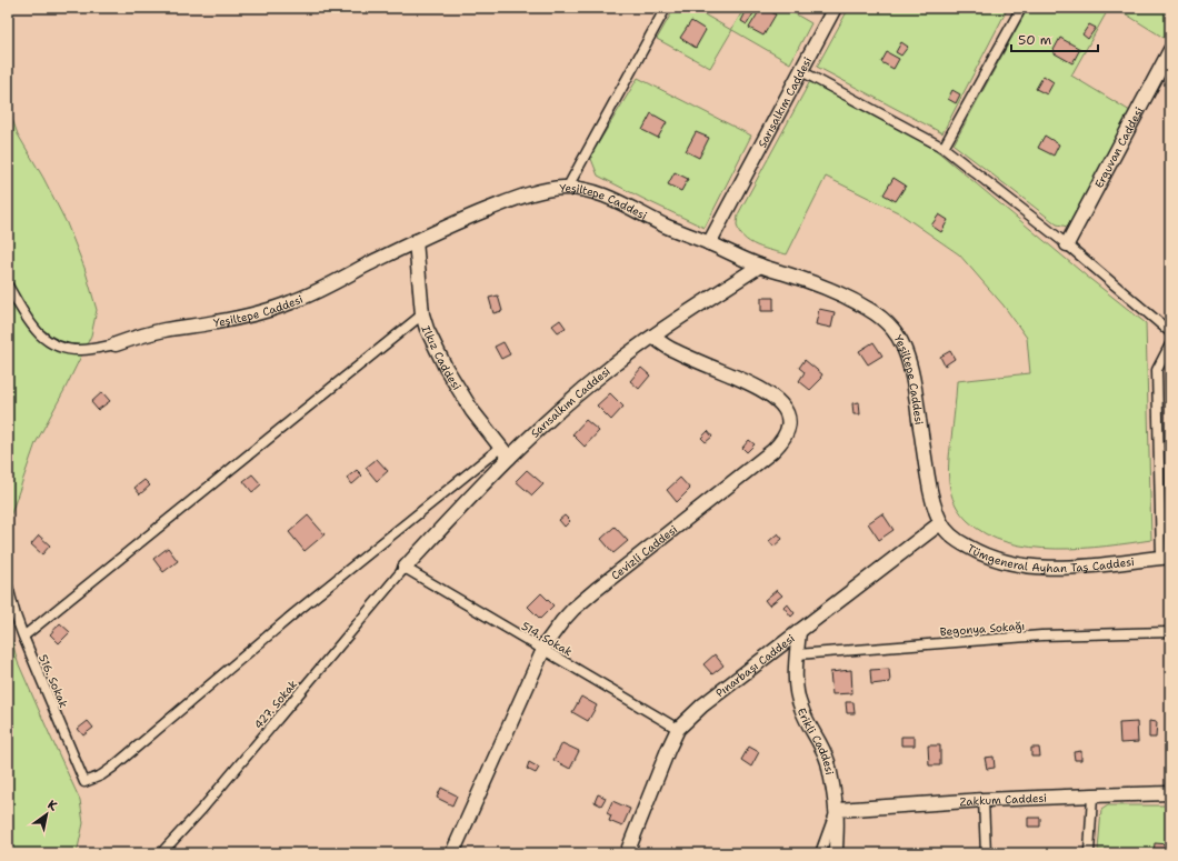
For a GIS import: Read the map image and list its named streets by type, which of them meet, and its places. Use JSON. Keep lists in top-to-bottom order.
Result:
{
  "streets": {
    "street": [
      "Sarısalkım Caddesi",
      "Erguvan Caddesi",
      "Yeşiltepe Caddesi",
      "Ilkız Caddesi",
      "Cevizli Caddesi",
      "Tümgeneral Ayhan Taş Caddesi",
      "Begonya Sokağı",
      "514. Sokak",
      "Pınarbaşı Caddesi",
      "516. Sokak",
      "427. Sokak",
      "Erikli Caddesi",
      "Zakkum Caddesi"
    ]
  },
  "crossings": [
    ["Sarısalkım Caddesi", "Yeşiltepe Caddesi"],
    ["Sarısalkım Caddesi", "Ilkız Caddesi"],
    ["Sarısalkım Caddesi", "Cevizli Caddesi"],
    ["Sarısalkım Caddesi", "514. Sokak"],
    ["Sarısalkım Caddesi", "516. Sokak"],
    ["Sarısalkım Caddesi", "427. Sokak"],
    ["Yeşiltepe Caddesi", "Ilkız Caddesi"],
    ["Yeşiltepe Caddesi", "Tümgeneral Ayhan Taş Caddesi"],
    ["Yeşiltepe Caddesi", "Pınarbaşı Caddesi"],
    ["Ilkız Caddesi", "516. Sokak"],
    ["Cevizli Caddesi", "514. Sokak"],
    ["Tümgeneral Ayhan Taş Caddesi", "Pınarbaşı Caddesi"],
    ["Begonya Sokağı", "Erikli Caddesi"],
    ["514. Sokak", "Pınarbaşı Caddesi"],
    ["514. Sokak", "427. Sokak"],
    ["Pınarbaşı Caddesi", "Erikli Caddesi"],
    ["Erikli Caddesi", "Zakkum Caddesi"]
  ],
  "scale_bar": "50 m",
  "north": "top right"
}
